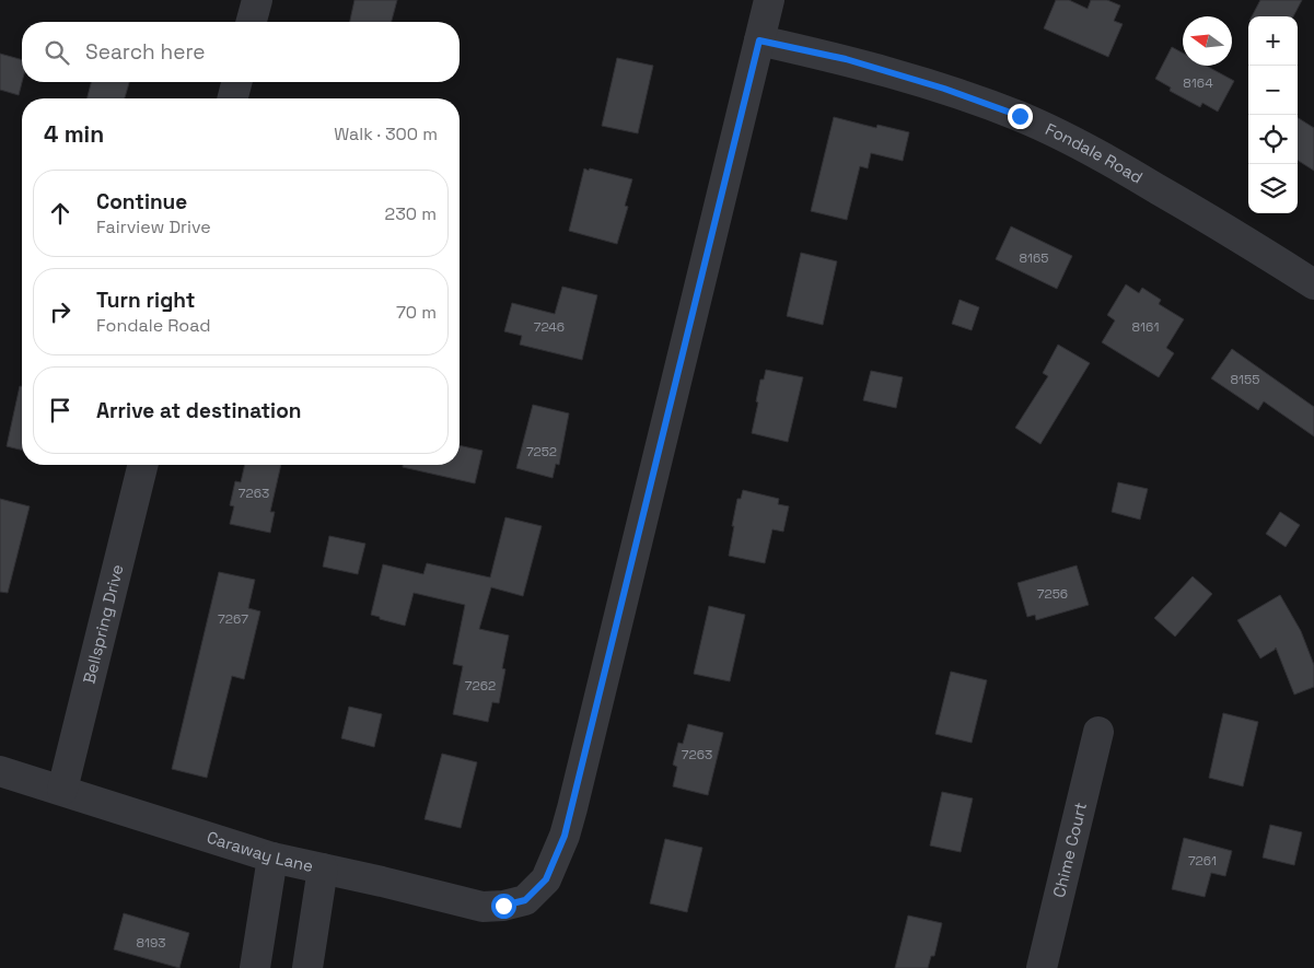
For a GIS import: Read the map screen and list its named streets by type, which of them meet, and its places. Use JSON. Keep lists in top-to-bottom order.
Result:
{
  "streets": {
    "street": [
      "Fondale Road",
      "Bellspring Drive",
      "Caraway Lane",
      "Chime Court"
    ]
  },
  "crossings": [
    ["Fondale Road", "Caraway Lane"],
    ["Bellspring Drive", "Caraway Lane"]
  ],
  "house_numbers": [
    "8164",
    "8165",
    "7246",
    "8161",
    "8155",
    "7252",
    "7263",
    "7256",
    "7267",
    "7262",
    "7263",
    "7261",
    "8193"
  ],
  "north": "left",
  "page": {
    "map_buttons": ["+", "−"],
    "search": "Search here",
    "heading": ["4 min", "Walk · 300 m"],
    "list": [
      ["Continue", "Fairview Drive", "230 m"],
      ["Turn right", "Fondale Road", "70 m"],
      "Arrive at destination"
    ]
  }
}
